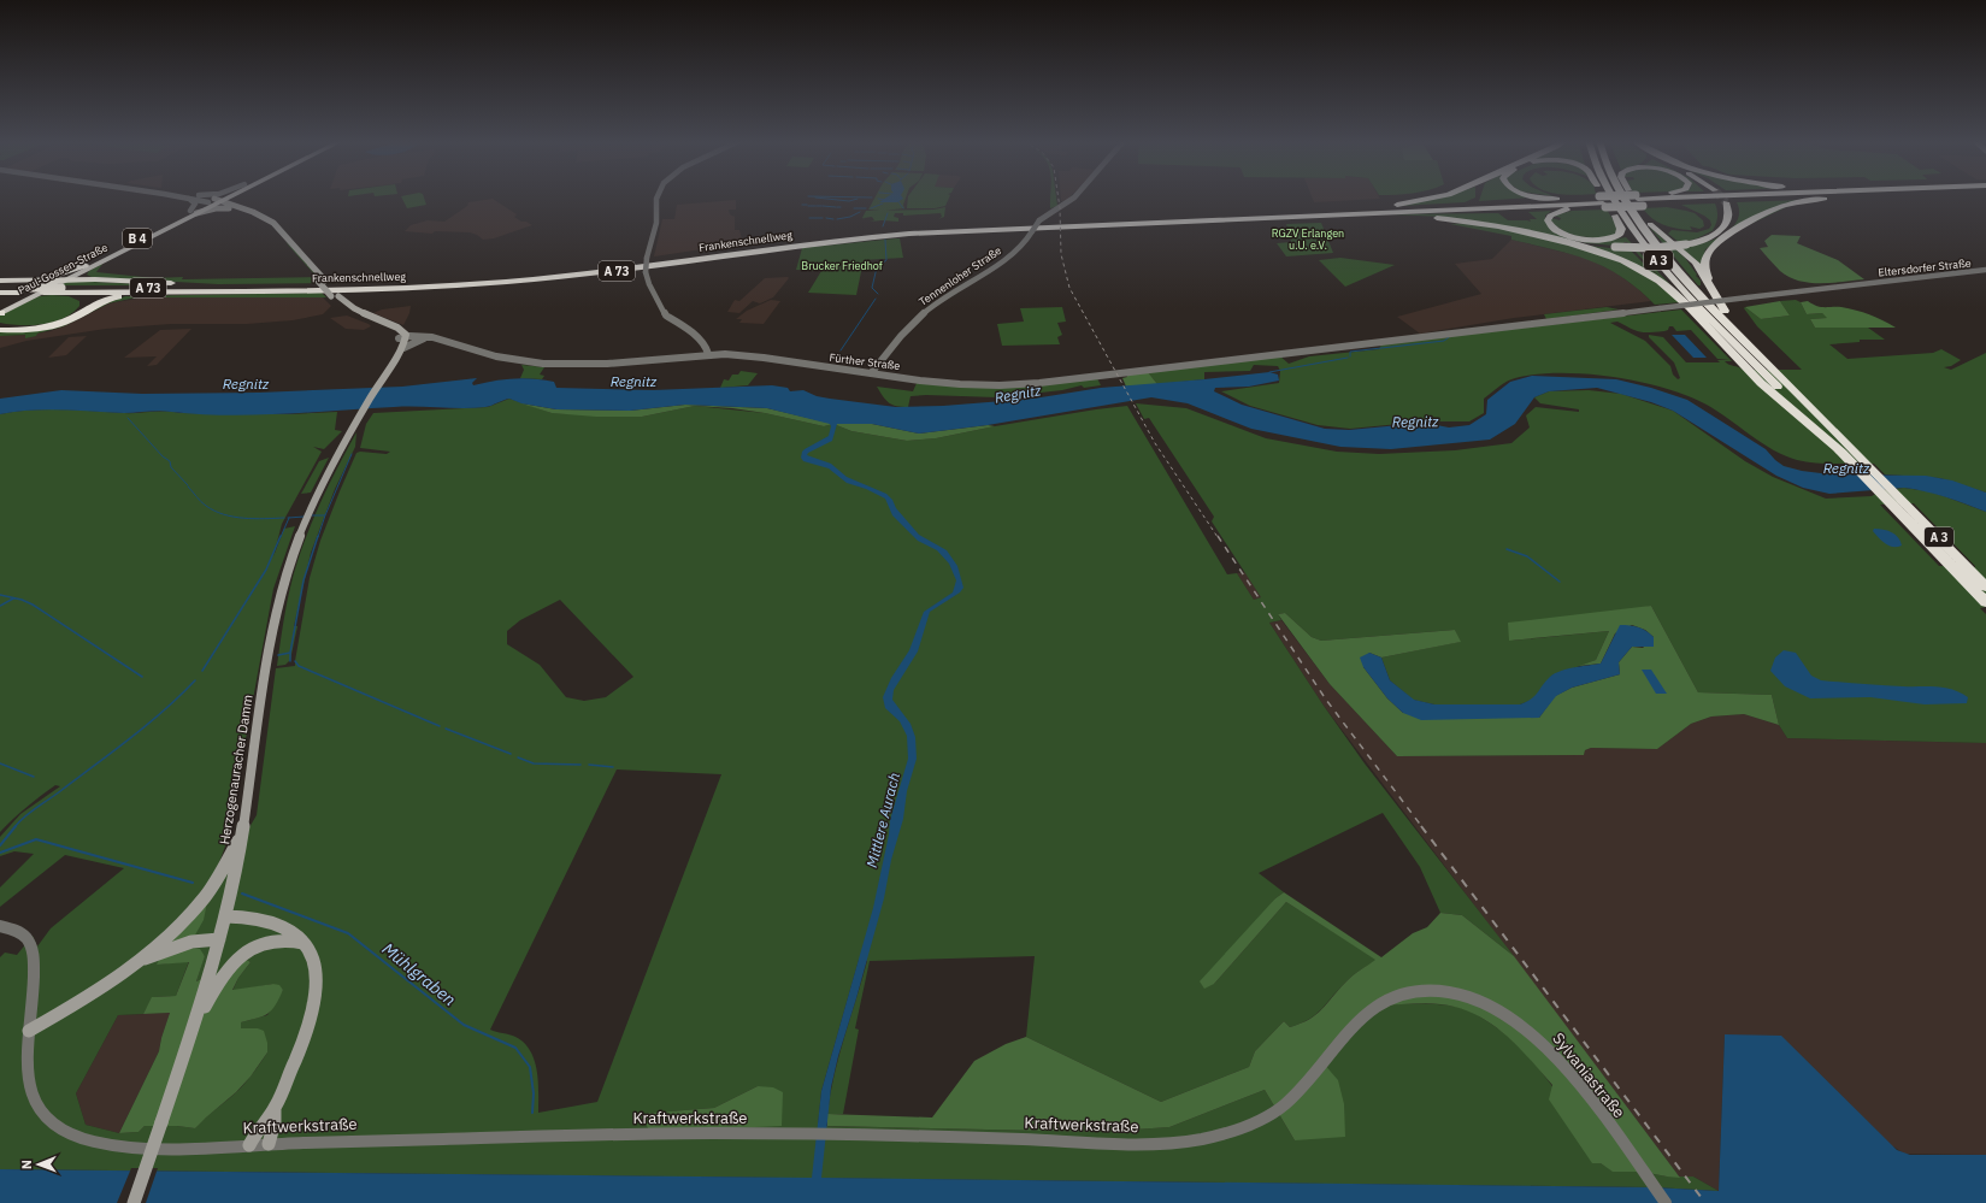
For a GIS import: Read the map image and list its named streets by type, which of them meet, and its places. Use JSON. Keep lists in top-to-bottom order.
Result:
{
  "streets": {
    "highway": ["Frankenschnellweg", "A 3", "A 73"],
    "main road": ["B 4", "Paul-Gossen-Straße", "Herzogenauracher Damm"],
    "street": [
      "Eltersdorfer Straße",
      "Tennenloher Straße",
      "Fürther Straße",
      "Sylvaniastraße",
      "Kraftwerkstraße"
    ]
  },
  "crossings": [
    ["Frankenschnellweg", "Paul-Gossen-Straße"],
    ["Eltersdorfer Straße", "Fürther Straße"],
    ["Tennenloher Straße", "Fürther Straße"],
    ["Sylvaniastraße", "Kraftwerkstraße"]
  ],
  "water": ["Regnitz", "Mittlere Aurach", "Mühlgraben"],
  "parks": ["RGZV Erlangen u.U. e.V.", "Brucker Friedhof"],
  "north": "left"
}
